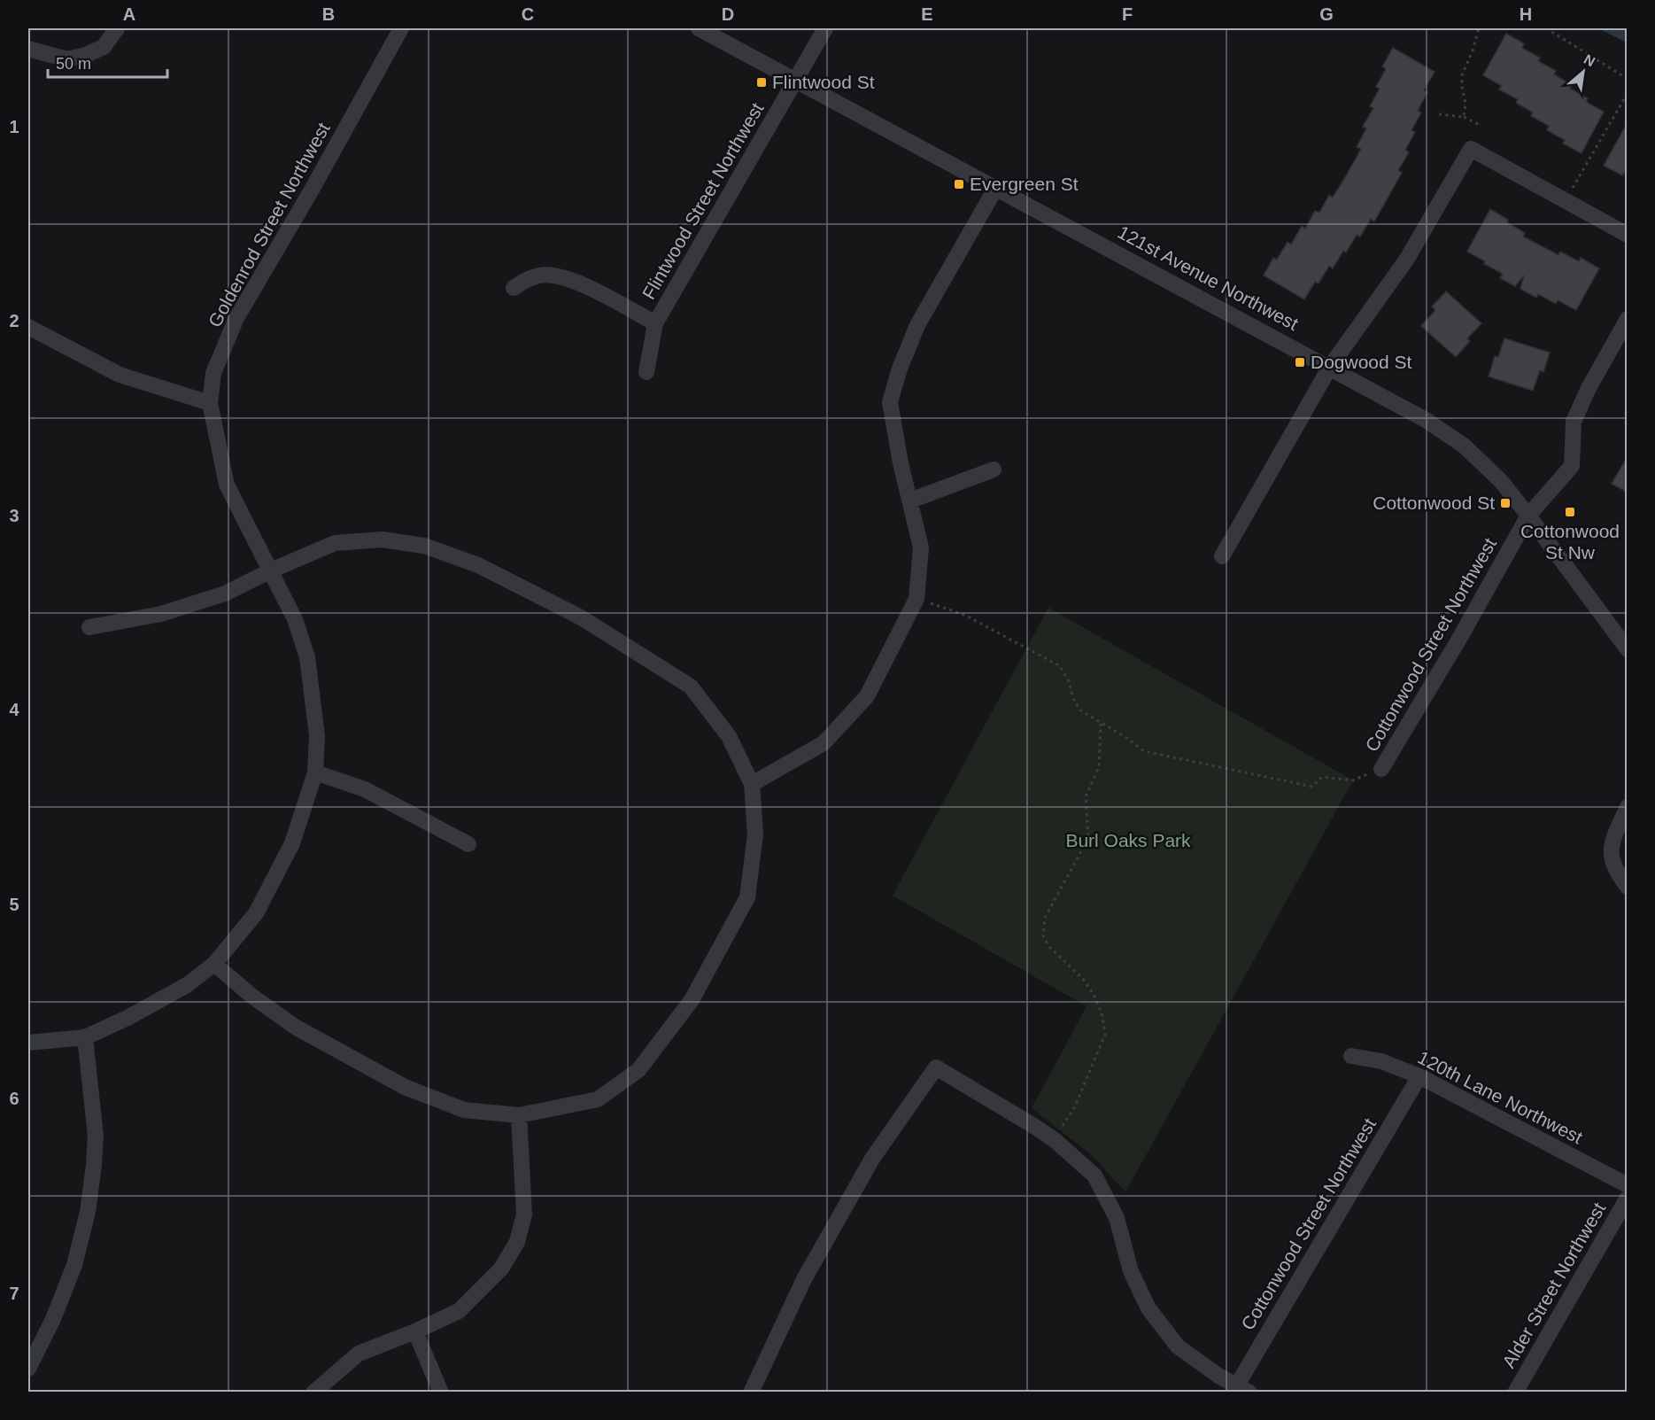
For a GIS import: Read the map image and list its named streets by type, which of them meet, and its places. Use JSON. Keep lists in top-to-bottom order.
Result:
{
  "streets": {
    "street": [
      "Flintwood Street Northwest",
      "Goldenrod Street Northwest",
      "121st Avenue Northwest",
      "Cottonwood Street Northwest",
      "120th Lane Northwest",
      "Alder Street Northwest"
    ]
  },
  "crossings": [
    ["Flintwood Street Northwest", "121st Avenue Northwest"],
    ["121st Avenue Northwest", "Cottonwood Street Northwest"],
    ["Cottonwood Street Northwest", "120th Lane Northwest"]
  ],
  "parks": ["Burl Oaks Park"],
  "places": {
    "transit": [
      "Flintwood St",
      "Evergreen St",
      "Dogwood St",
      "Cottonwood St",
      "Cottonwood St Nw"
    ]
  },
  "scale_bar": "50 m",
  "north": "top right",
  "grid": {
    "columns": [
      "A",
      "B",
      "C",
      "D",
      "E",
      "F",
      "G",
      "H"
    ],
    "rows": [
      "1",
      "2",
      "3",
      "4",
      "5",
      "6",
      "7"
    ]
  }
}
